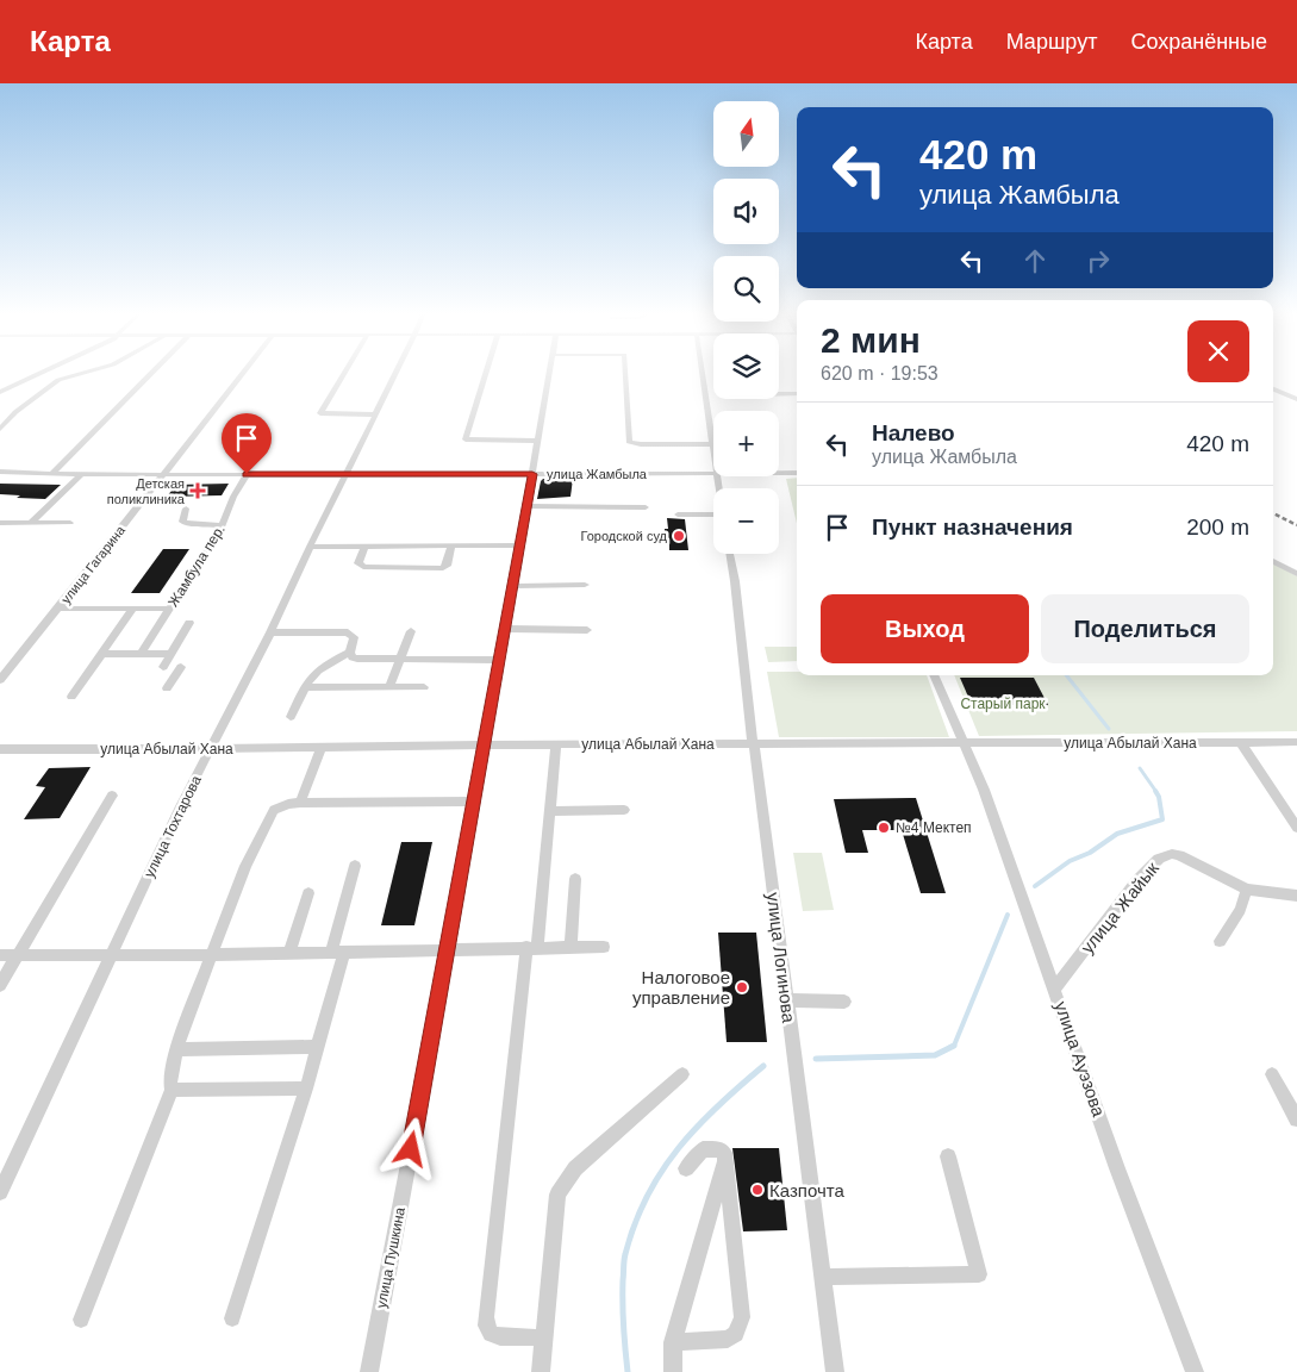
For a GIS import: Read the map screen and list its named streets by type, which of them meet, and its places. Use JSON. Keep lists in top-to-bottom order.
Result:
{
  "streets": {
    "street": [
      "улица Жамбыла",
      "улица Гагарина",
      "Жамбула пер.",
      "улица Абылай Хана",
      "улица Тохтарова",
      "улица Жайык",
      "улица Логинова",
      "улица Ауэзова",
      "улица Пушкина"
    ]
  },
  "crossings": [
    ["улица Жамбыла", "улица Гагарина"],
    ["улица Жамбыла", "Жамбула пер."],
    ["улица Жамбыла", "улица Тохтарова"],
    ["улица Жамбыла", "улица Пушкина"],
    ["улица Абылай Хана", "улица Тохтарова"],
    ["улица Абылай Хана", "улица Логинова"],
    ["улица Абылай Хана", "улица Ауэзова"],
    ["улица Абылай Хана", "улица Пушкина"],
    ["улица Жайык", "улица Ауэзова"]
  ],
  "parks": ["Старый парк"],
  "places": {
    "health": ["Детская поликлиника"],
    "other": [
      "Городской суд",
      "№4 Мектеп",
      "Налоговое управление",
      "Казпочта"
    ]
  },
  "north": "top",
  "page": {
    "header": "Карта",
    "nav": ["Карта", "Маршрут", "Сохранённые"],
    "map_buttons": ["+", "−"],
    "turn": ["420 m", "улица Жамбыла"],
    "heading": ["2 мин", "620 m · 19:53"],
    "list": [
      {
        "name": "Налево",
        "note": "улица Жамбыла",
        "value": "420 m"
      },
      {
        "name": "Пункт назначения",
        "value": "200 m"
      }
    ],
    "buttons": ["Выход", "Поделиться"]
  }
}
